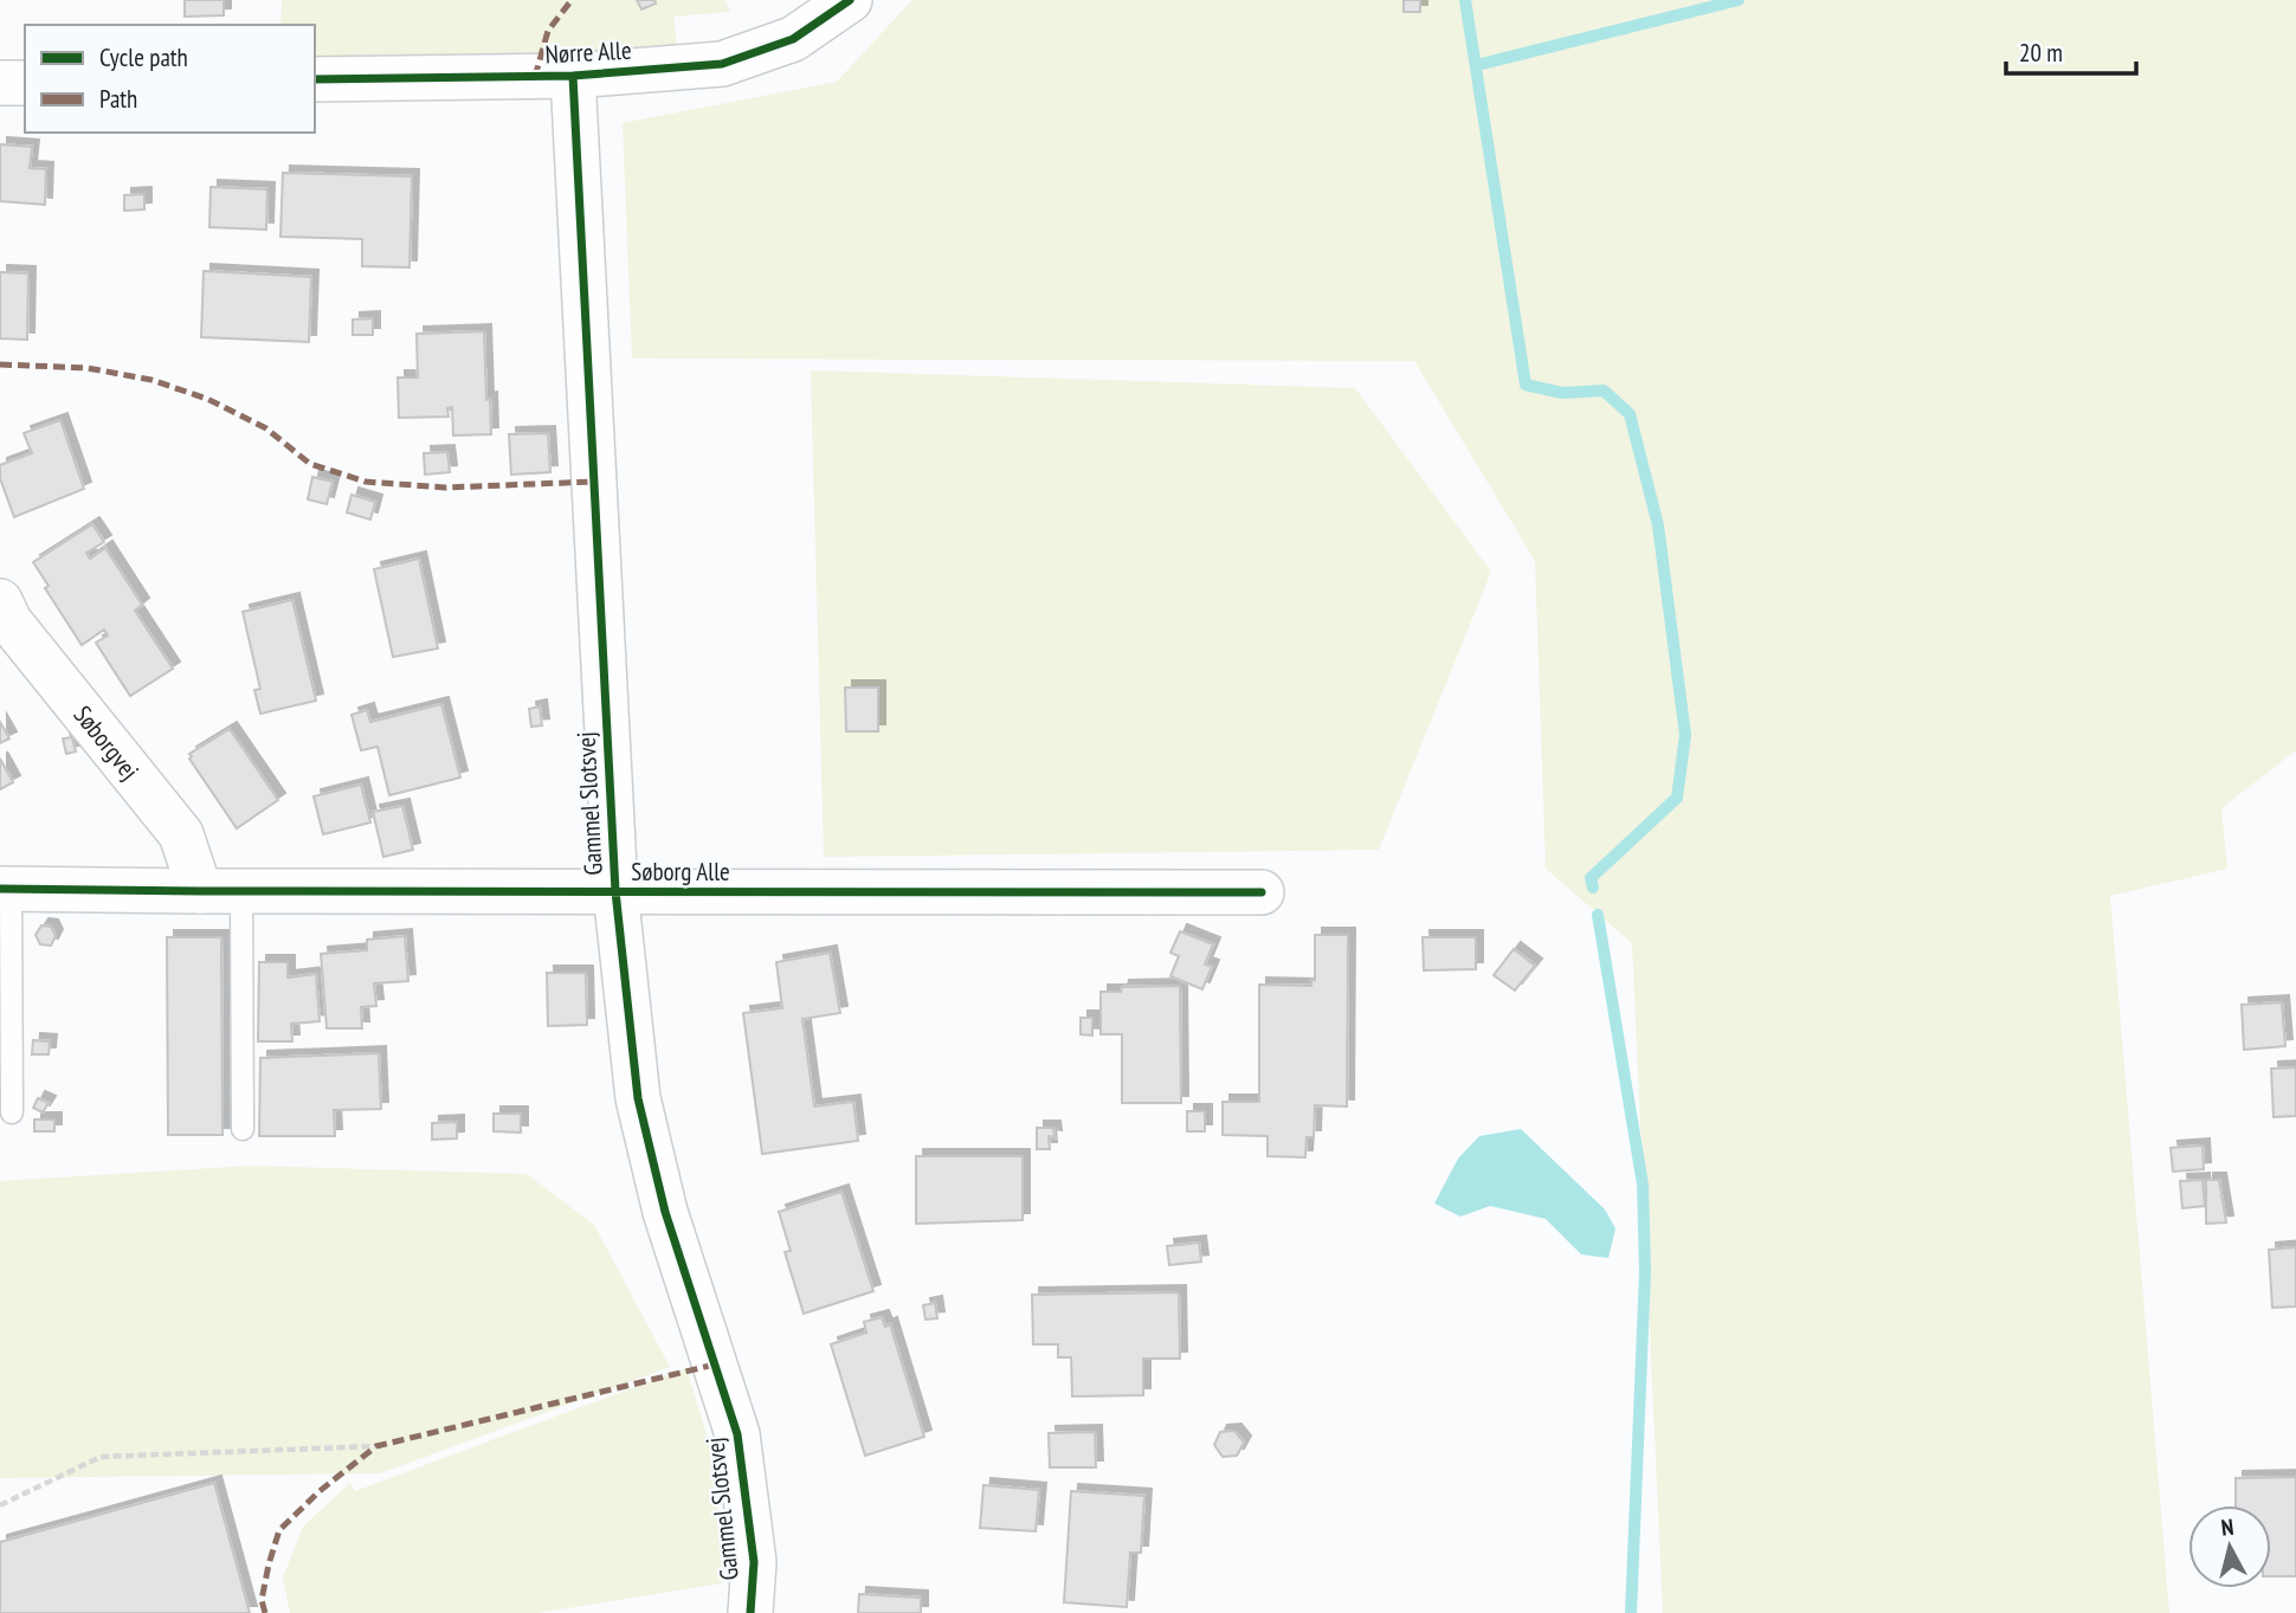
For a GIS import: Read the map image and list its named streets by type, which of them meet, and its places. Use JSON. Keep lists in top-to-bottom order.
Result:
{
  "streets": {
    "street": [
      "Nørre Alle",
      "Søborgvej",
      "Gammel Slotsvej",
      "Søborg Alle"
    ]
  },
  "crossings": [
    ["Nørre Alle", "Gammel Slotsvej"],
    ["Søborgvej", "Søborg Alle"],
    ["Gammel Slotsvej", "Søborg Alle"]
  ],
  "legend": ["Cycle path", "Path"],
  "scale_bar": "20 m",
  "north": "top"
}
